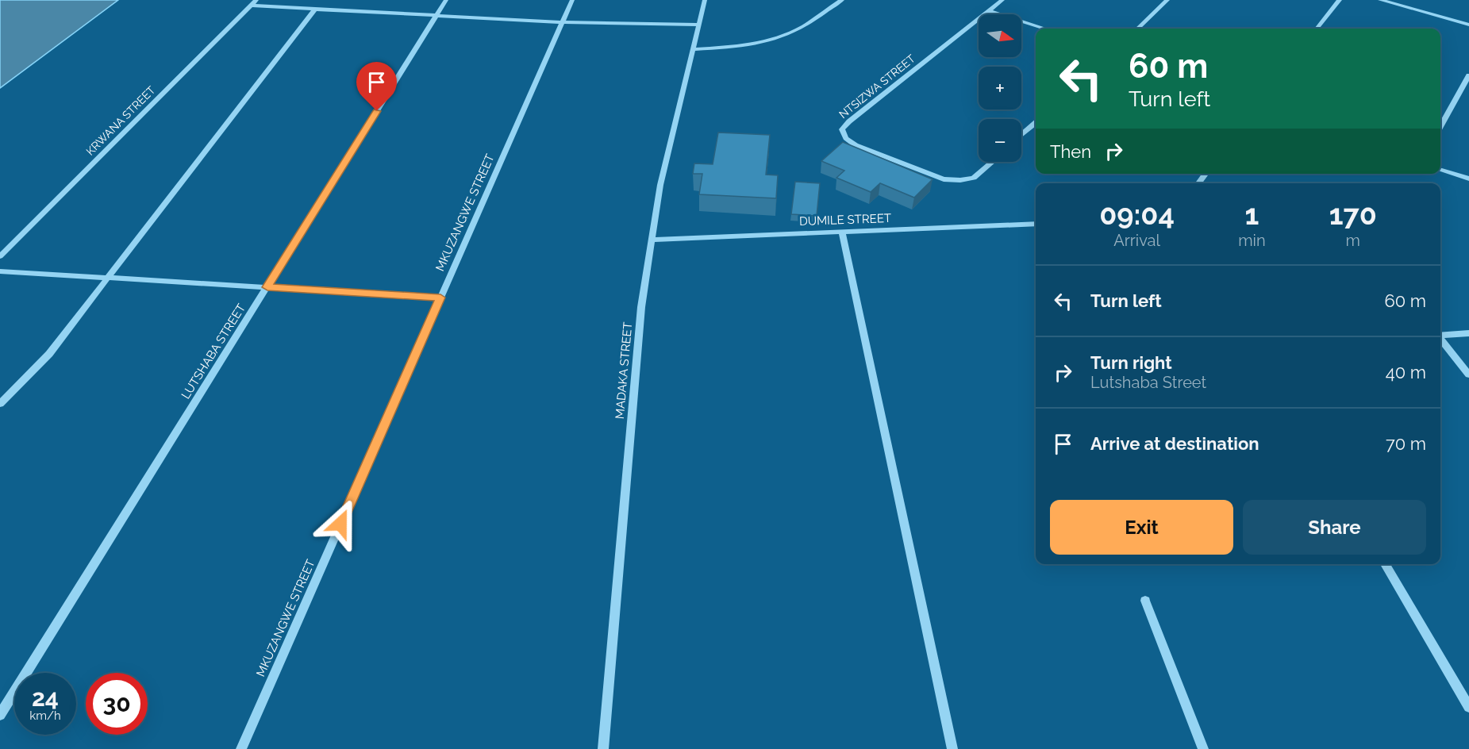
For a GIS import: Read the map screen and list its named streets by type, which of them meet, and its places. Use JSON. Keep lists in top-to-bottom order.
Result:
{
  "streets": {
    "street": [
      "NTSIZWA STREET",
      "KRWANA STREET",
      "MKUZANGWE STREET",
      "DUMILE STREET",
      "LUTSHABA STREET",
      "MADAKA STREET"
    ]
  },
  "crossings": [
    ["DUMILE STREET", "MADAKA STREET"]
  ],
  "north": "right",
  "page": {
    "map_buttons": ["+", "−"],
    "turn": ["60 m", "Turn left"],
    "then": "Then",
    "eta": [
      "09:04",
      "Arrival",
      "1",
      "min",
      "170",
      "m"
    ],
    "list": [
      {
        "name": "Turn left",
        "value": "60 m"
      },
      {
        "name": "Turn right",
        "note": "Lutshaba Street",
        "value": "40 m"
      },
      {
        "name": "Arrive at destination",
        "value": "70 m"
      }
    ],
    "buttons": ["Exit", "Share"],
    "speed": "24 km/h",
    "limit": "30"
  }
}
